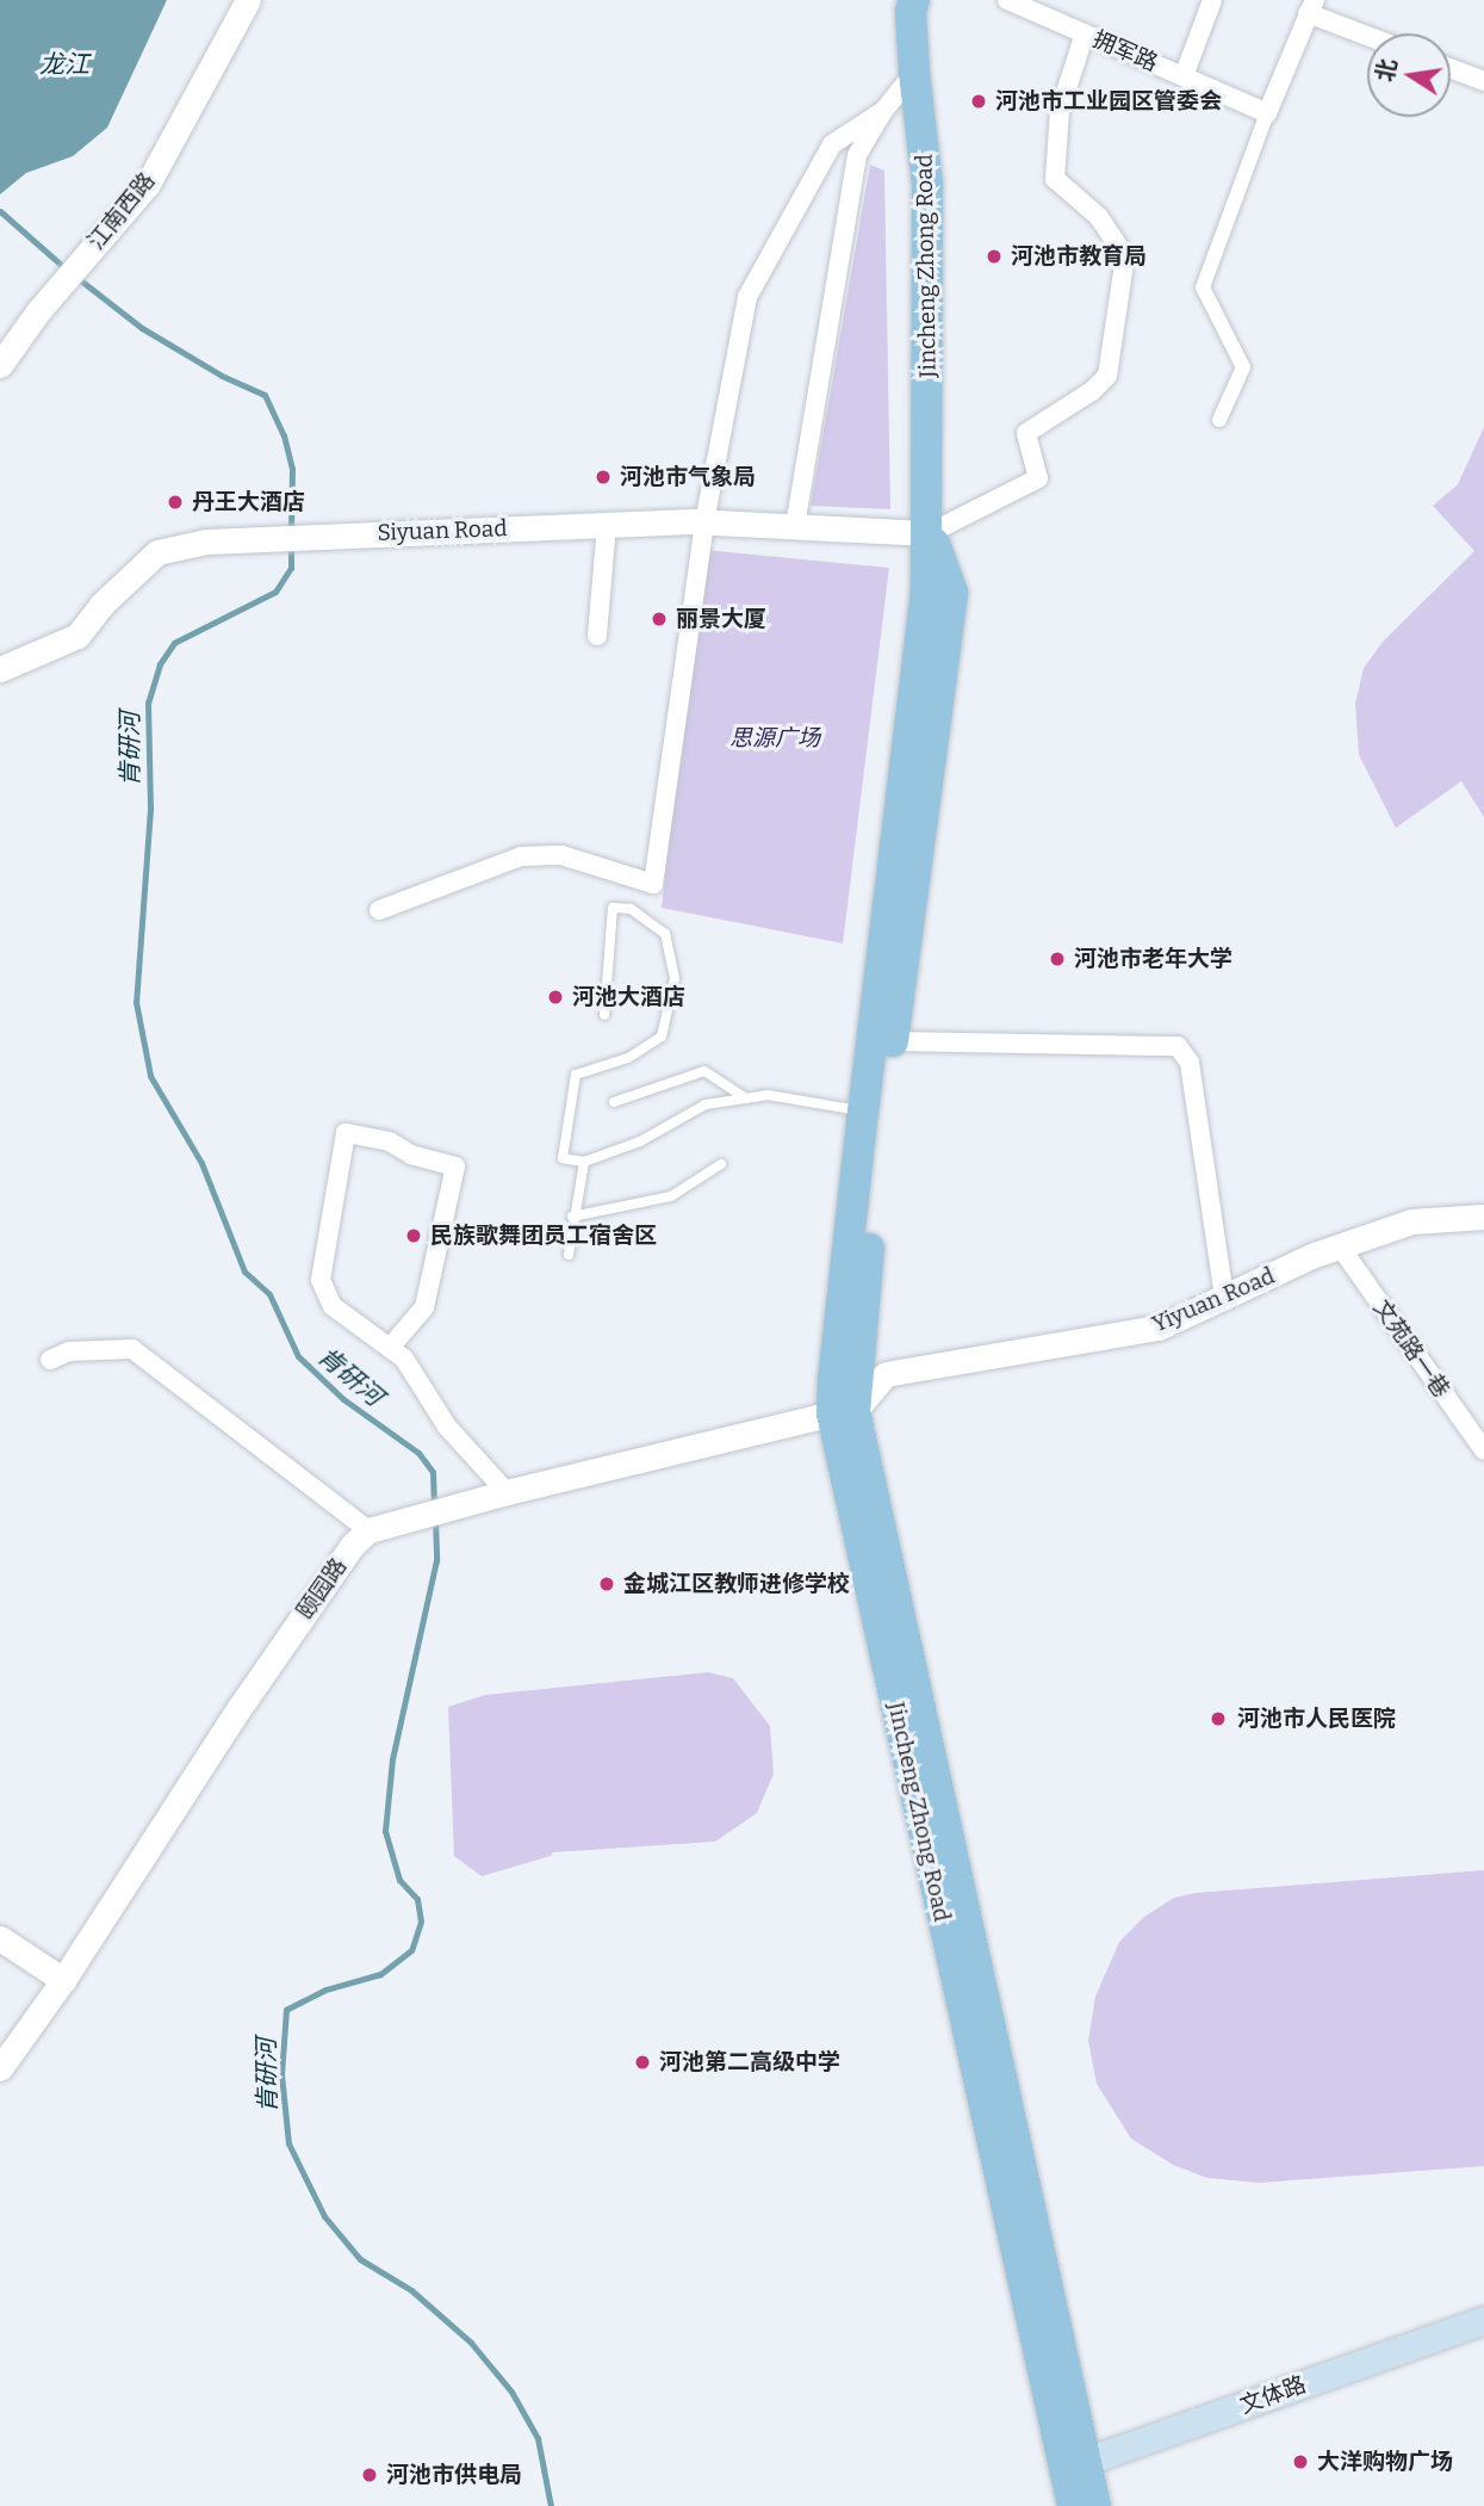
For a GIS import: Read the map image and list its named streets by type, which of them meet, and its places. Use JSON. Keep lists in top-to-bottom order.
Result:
{
  "streets": {
    "main road": ["Jincheng Zhong Road", "文体路"],
    "street": [
      "拥军路",
      "江南西路",
      "Siyuan Road",
      "Yiyuan Road",
      "文苑路一巷",
      "颐园路"
    ]
  },
  "crossings": [
    ["Jincheng Zhong Road", "Siyuan Road"],
    ["Jincheng Zhong Road", "Yiyuan Road"],
    ["Jincheng Zhong Road", "文体路"],
    ["Yiyuan Road", "文苑路一巷"]
  ],
  "water": ["龙江", "肯研河"],
  "parks": ["思源广场"],
  "places": [
    "河池市工业园区管委会",
    "河池市教育局",
    "河池市气象局",
    "丹王大酒店",
    "丽景大厦",
    "河池市老年大学",
    "河池大酒店",
    "民族歌舞团员工宿舍区",
    "金城江区教师进修学校",
    "河池市人民医院",
    "河池第二高级中学",
    "大洋购物广场",
    "河池市供电局"
  ],
  "north": "left"
}
